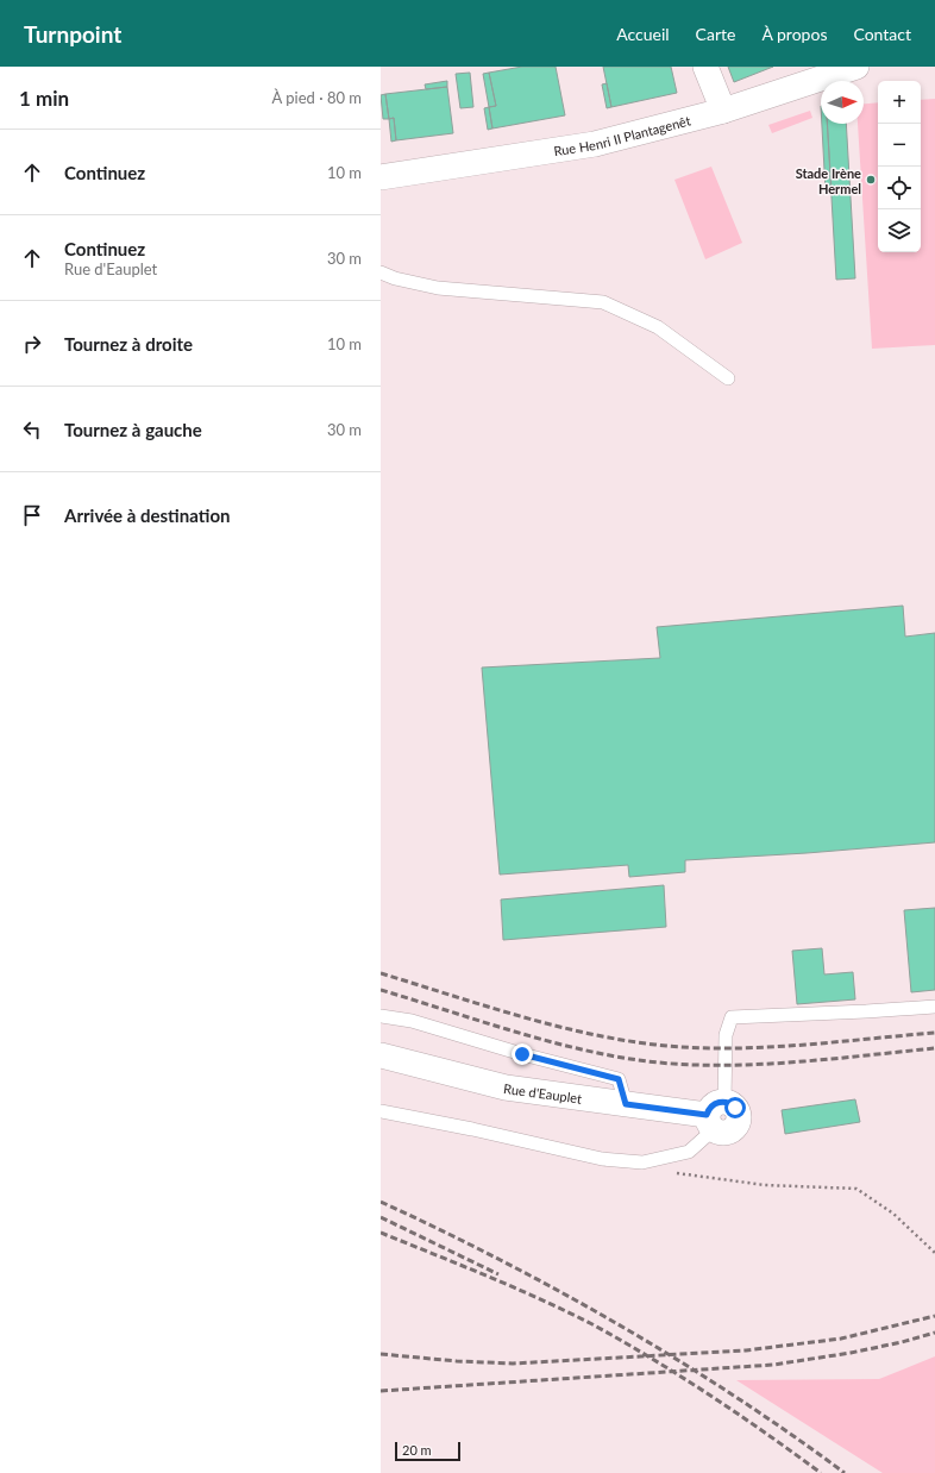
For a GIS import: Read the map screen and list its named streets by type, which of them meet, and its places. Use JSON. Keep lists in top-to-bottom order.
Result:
{
  "streets": {
    "street": ["Rue Henri II Plantagenêt", "Rue d'Eauplet"]
  },
  "places": ["Stade Irène Hermel"],
  "scale_bar": "20 m",
  "north": "right",
  "page": {
    "header": "Turnpoint",
    "nav": [
      "Accueil",
      "Carte",
      "À propos",
      "Contact"
    ],
    "heading": ["1 min", "À pied · 80 m"],
    "map_buttons": ["+", "−"],
    "list": [
      ["Continuez", "10 m"],
      ["Continuez", "Rue d'Eauplet", "30 m"],
      ["Tournez à droite", "10 m"],
      ["Tournez à gauche", "30 m"],
      "Arrivée à destination"
    ],
    "scale": "20 m"
  }
}
